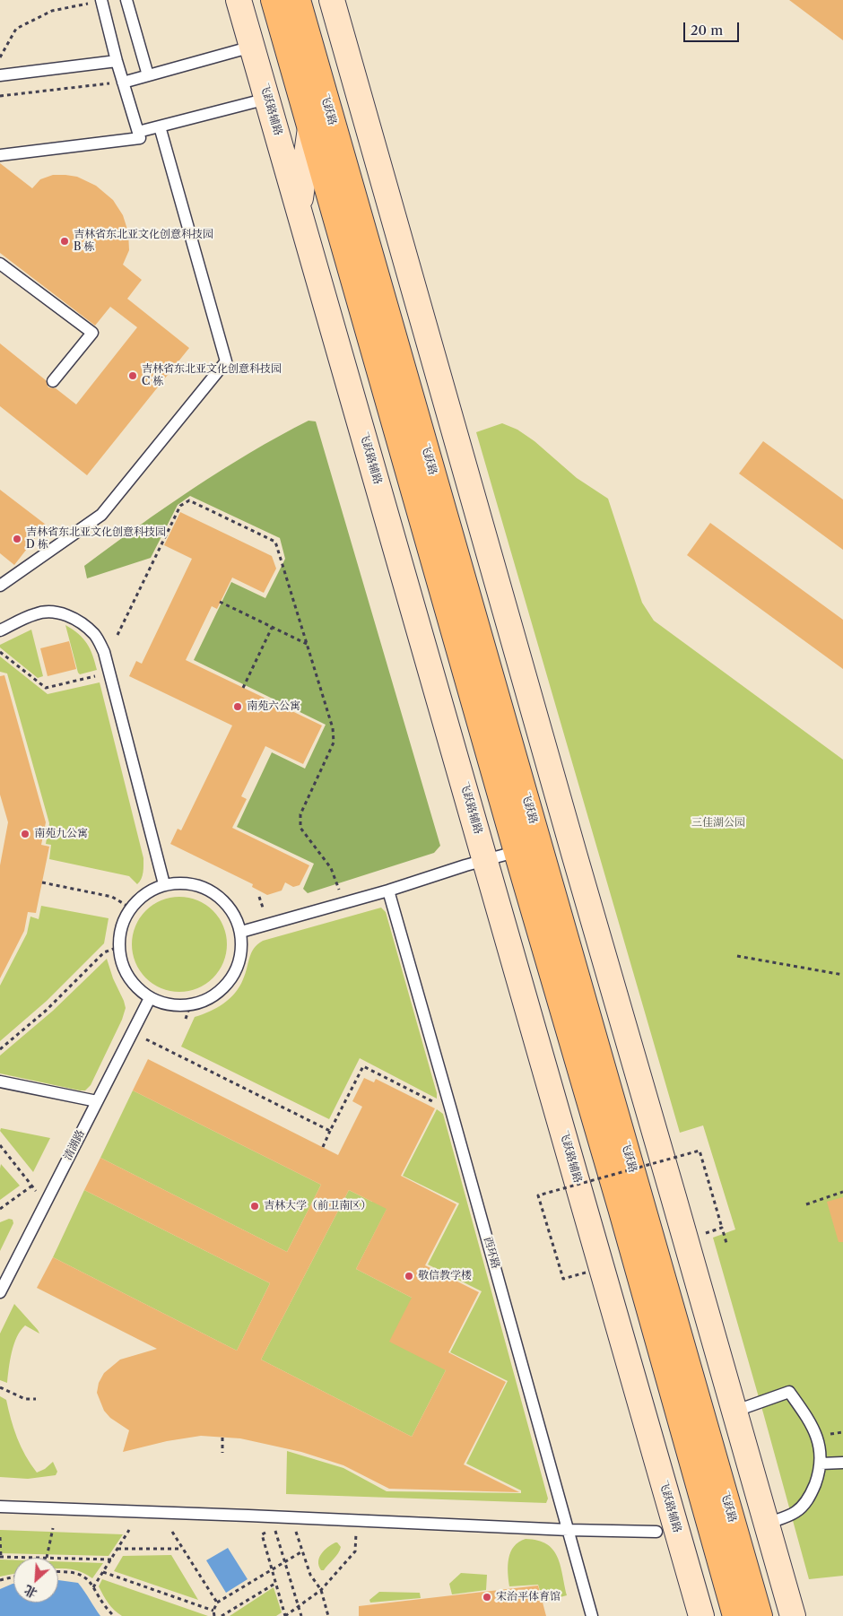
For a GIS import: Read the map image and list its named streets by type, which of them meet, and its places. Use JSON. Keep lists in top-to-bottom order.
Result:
{
  "streets": {
    "main road": ["飞跃路"],
    "street": ["飞跃路辅路"],
    "lane": ["清湖路", "西环路"]
  },
  "parks": ["三佳湖公园"],
  "places": [
    "吉林省东北亚文化创意科技园 B 栋",
    "吉林省东北亚文化创意科技园 C 栋",
    "吉林省东北亚文化创意科技园 D 栋",
    "南苑六公寓",
    "南苑九公寓",
    "吉林大学（前卫南区）",
    "敬信教学楼",
    "宋治平体育馆"
  ],
  "scale_bar": "20 m",
  "north": "bottom left"
}
